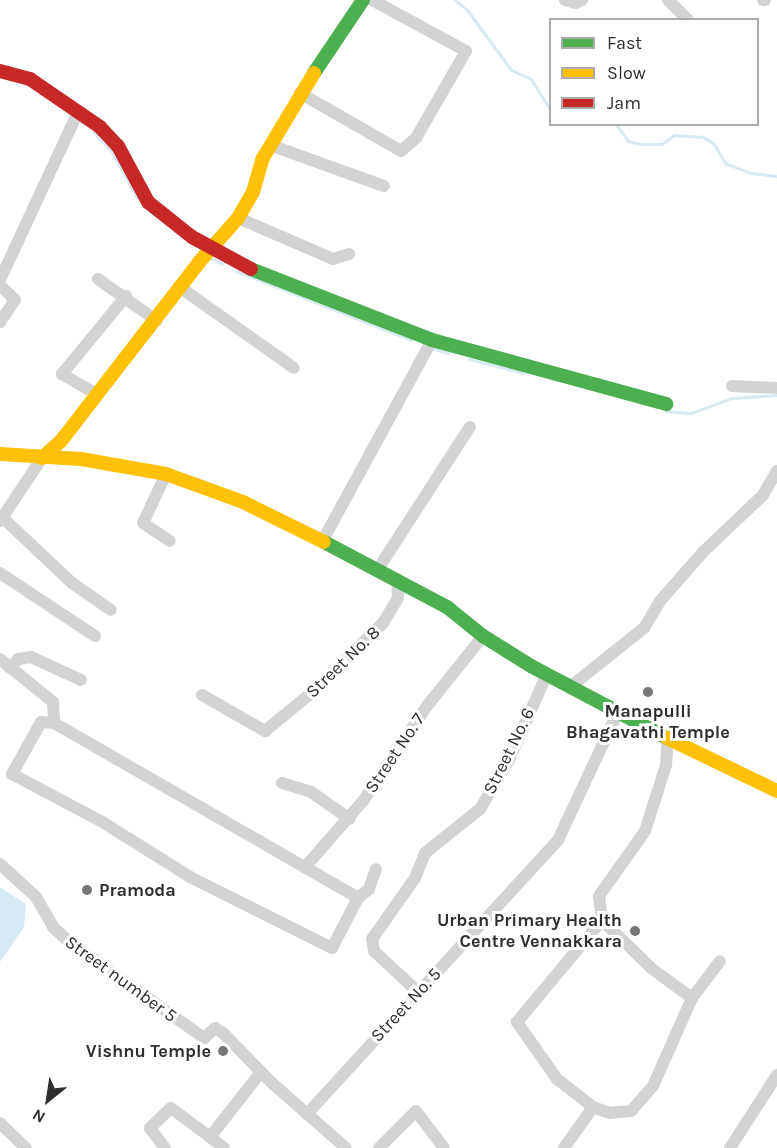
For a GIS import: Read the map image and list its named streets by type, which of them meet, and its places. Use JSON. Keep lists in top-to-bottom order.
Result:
{
  "streets": {
    "street": [
      "Street No. 8",
      "Street No. 6",
      "Street No. 7",
      "Street number 5",
      "Street No. 5"
    ]
  },
  "crossings": [
    ["Street No. 6", "Street No. 5"]
  ],
  "places": [
    "Manapulli Bhagavathi Temple",
    "Pramoda",
    "Urban Primary Health Centre Vennakkara",
    "Vishnu Temple"
  ],
  "legend": ["Fast", "Slow", "Jam"],
  "north": "bottom left"
}
